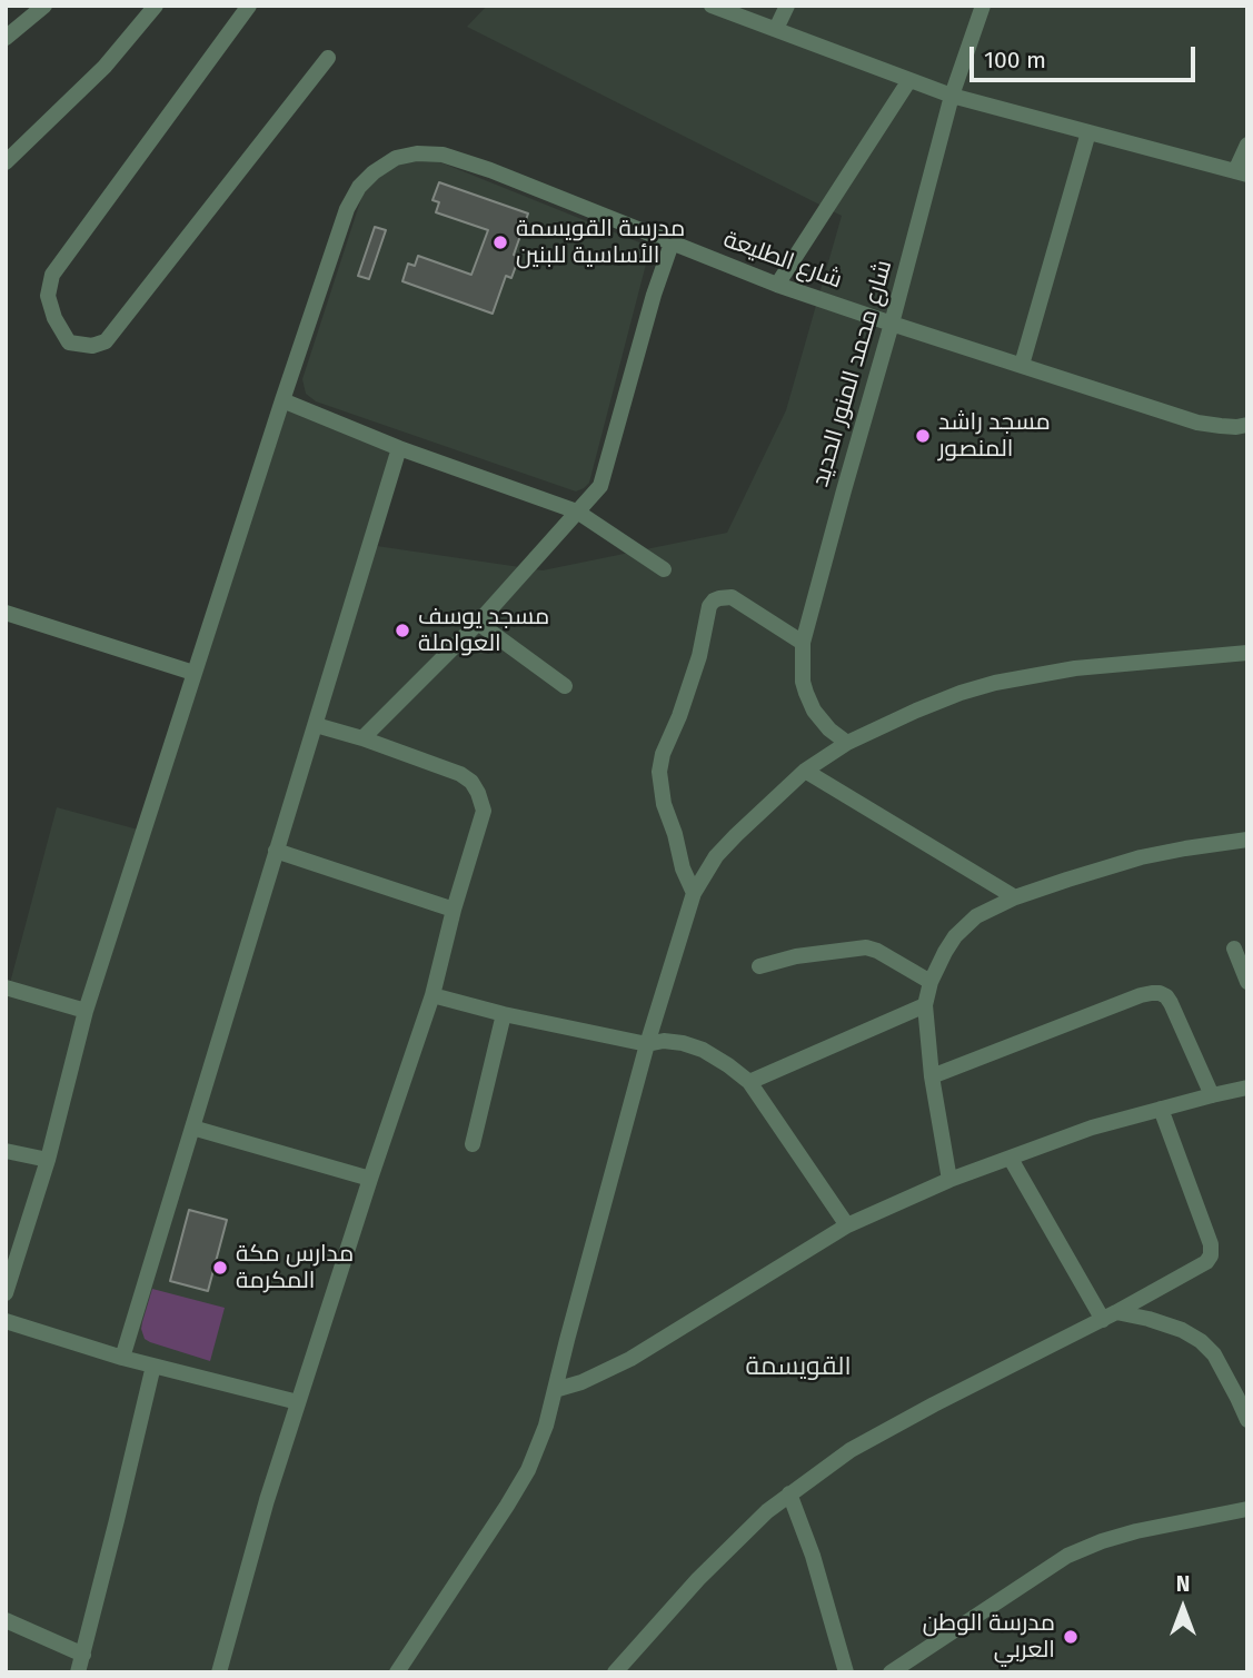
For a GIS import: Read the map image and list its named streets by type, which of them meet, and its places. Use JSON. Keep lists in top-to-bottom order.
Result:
{
  "streets": {
    "street": ["شارع الطليعة", "شارع محمد المنور الحديد"]
  },
  "crossings": [
    ["شارع الطليعة", "شارع محمد المنور الحديد"]
  ],
  "districts": ["القويسمة"],
  "places": [
    "مدرسة القويسمة الأساسية للبنين",
    "مسجد راشد المنصور",
    "مسجد يوسف العواملة",
    "مدارس مكة المكرمة",
    "مدرسة الوطن العربي"
  ],
  "scale_bar": "100 m",
  "north": "top"
}
